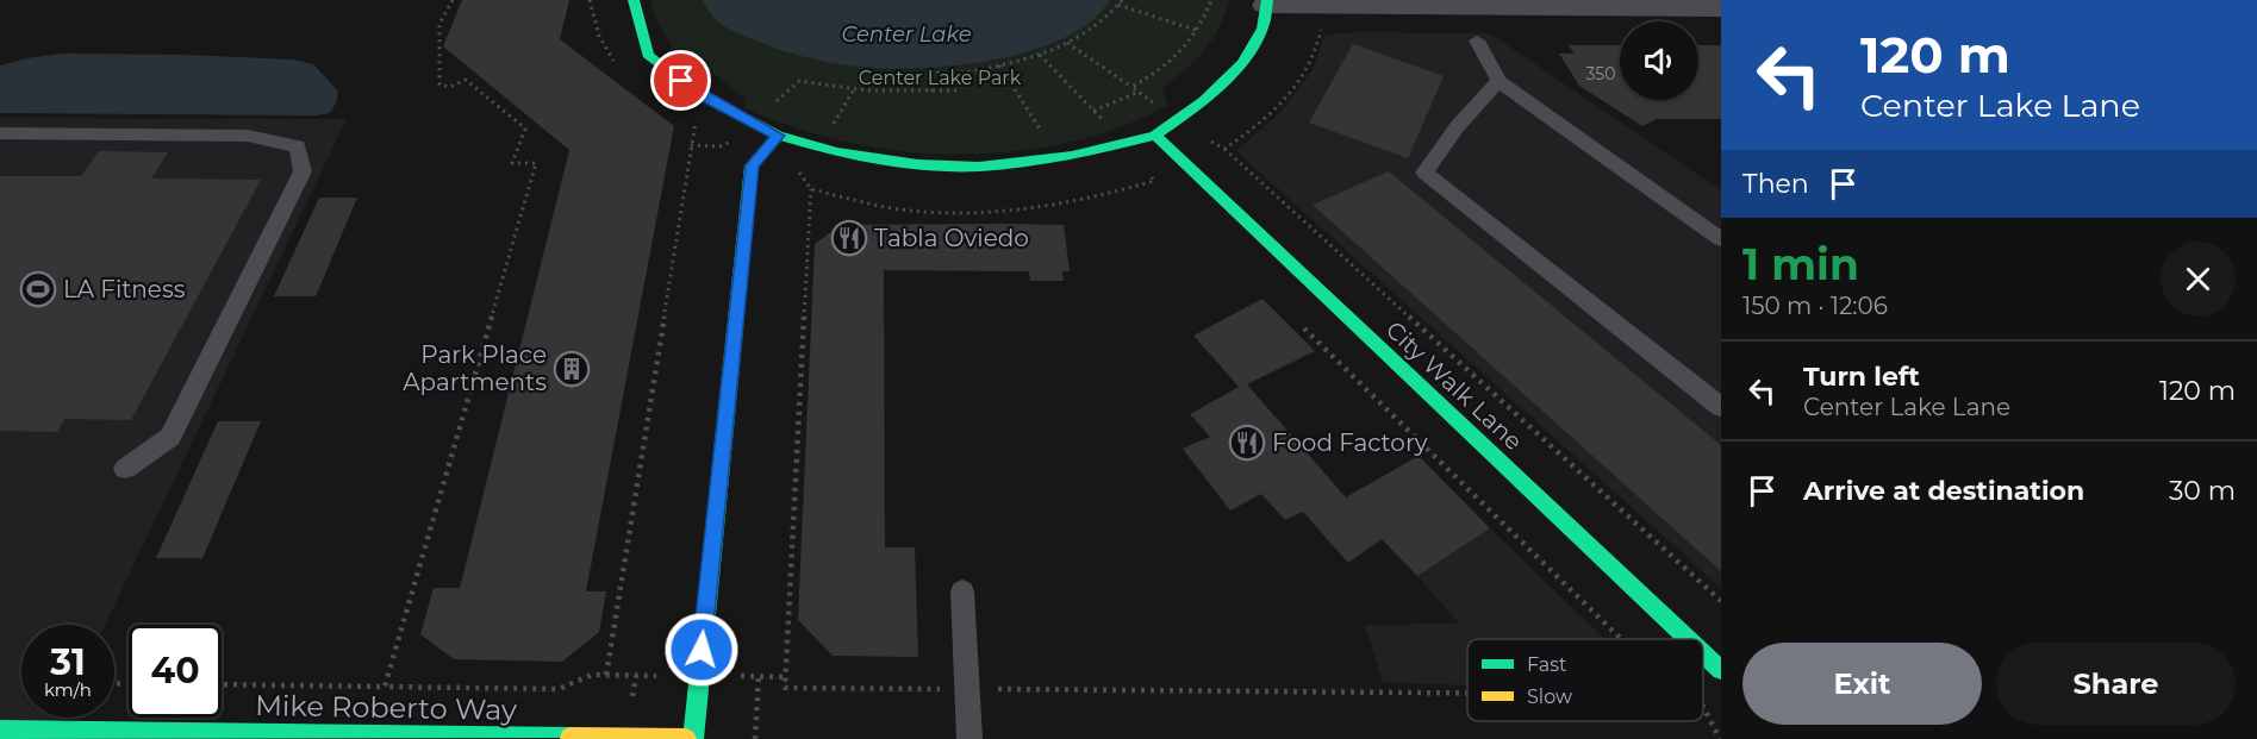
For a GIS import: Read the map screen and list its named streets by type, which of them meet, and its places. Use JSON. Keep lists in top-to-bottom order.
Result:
{
  "streets": {
    "street": ["City Walk Lane", "Mike Roberto Way"]
  },
  "water": ["Center Lake"],
  "parks": ["Center Lake Park"],
  "places": {
    "restaurant": ["Tabla Oviedo", "Food Factory"],
    "sports": ["LA Fitness"],
    "building": ["Park Place Apartments"]
  },
  "house_numbers": ["350"],
  "legend": ["Fast", "Slow"],
  "page": {
    "turn": ["120 m", "Center Lake Lane"],
    "then": "Then",
    "heading": ["1 min", "150 m · 12:06"],
    "list": [
      {
        "name": "Turn left",
        "note": "Center Lake Lane",
        "value": "120 m"
      },
      {
        "name": "Arrive at destination",
        "value": "30 m"
      }
    ],
    "speed": "31 km/h",
    "limit": "40",
    "buttons": ["Exit", "Share"]
  }
}
